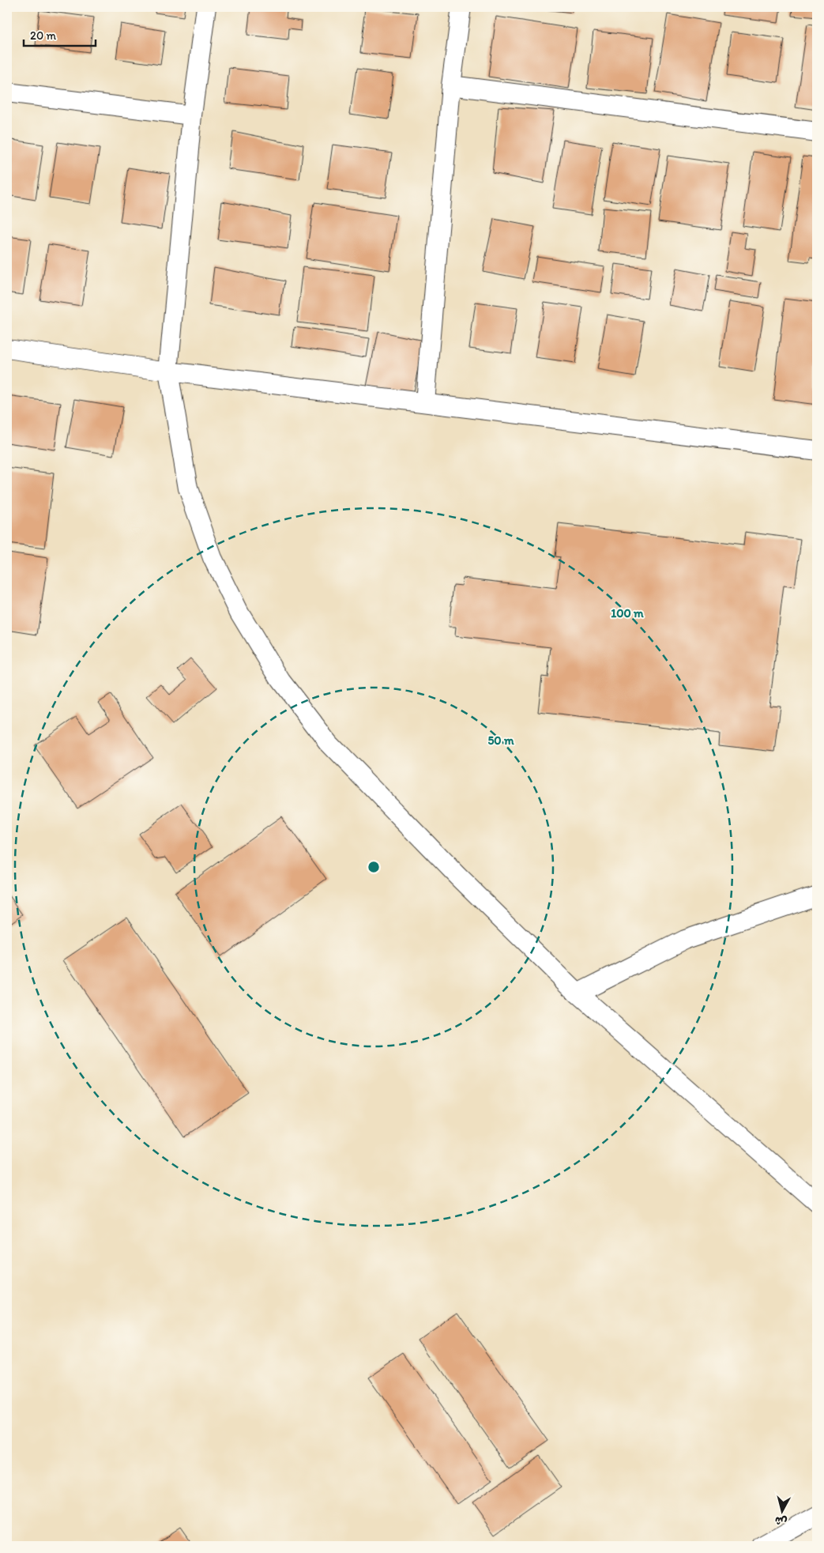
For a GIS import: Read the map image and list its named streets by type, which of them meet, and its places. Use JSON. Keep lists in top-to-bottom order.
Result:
{
  "scale_bar": "20 m",
  "north": "bottom",
  "rings": ["100 m", "50 m"]
}
